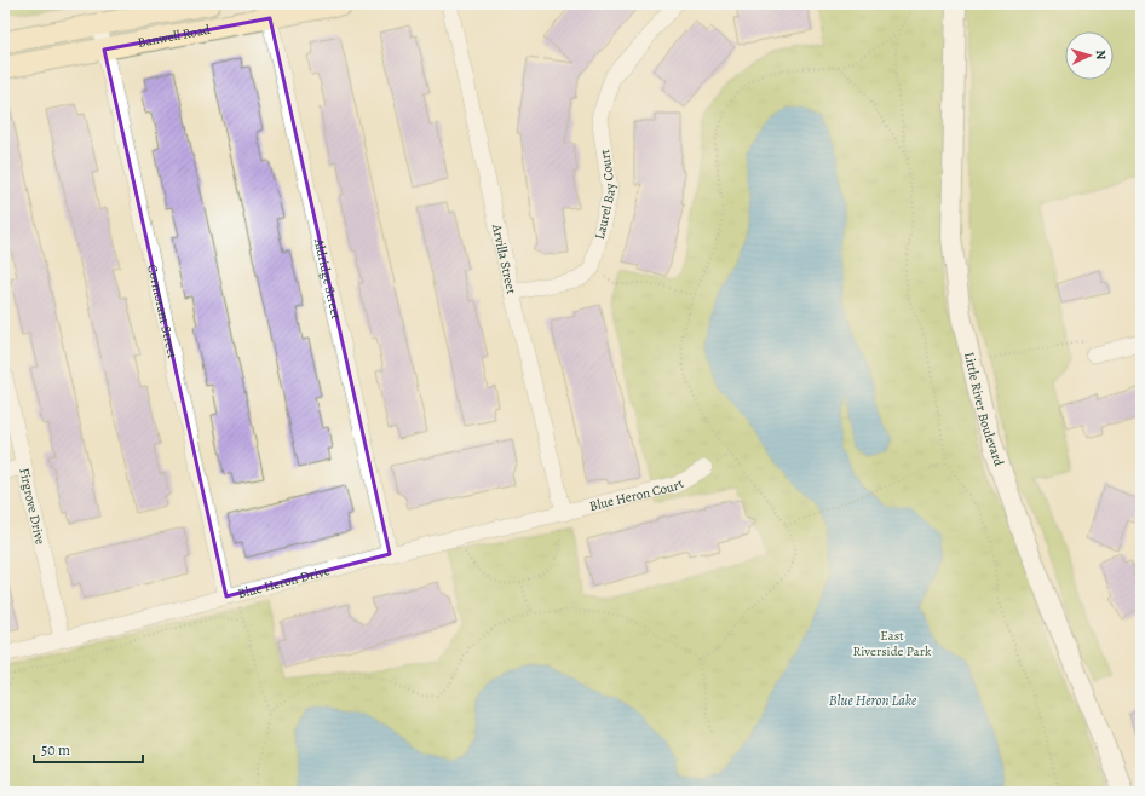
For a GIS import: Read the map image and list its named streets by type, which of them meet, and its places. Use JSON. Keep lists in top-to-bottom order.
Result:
{
  "streets": {
    "main road": ["Banwell Road"],
    "street": [
      "Laurel Bay Court",
      "Arvilla Street",
      "Aldridge Street",
      "Cormorant Street",
      "Little River Boulevard",
      "Blue Heron Court",
      "Firgrove Drive",
      "Blue Heron Drive"
    ]
  },
  "crossings": [
    ["Banwell Road", "Aldridge Street"],
    ["Banwell Road", "Cormorant Street"],
    ["Arvilla Street", "Blue Heron Court"],
    ["Arvilla Street", "Blue Heron Drive"],
    ["Aldridge Street", "Blue Heron Drive"],
    ["Cormorant Street", "Blue Heron Drive"],
    ["Blue Heron Court", "Blue Heron Drive"],
    ["Firgrove Drive", "Blue Heron Drive"]
  ],
  "water": ["Blue Heron Lake"],
  "parks": ["East Riverside Park"],
  "scale_bar": "50 m",
  "north": "right"
}
